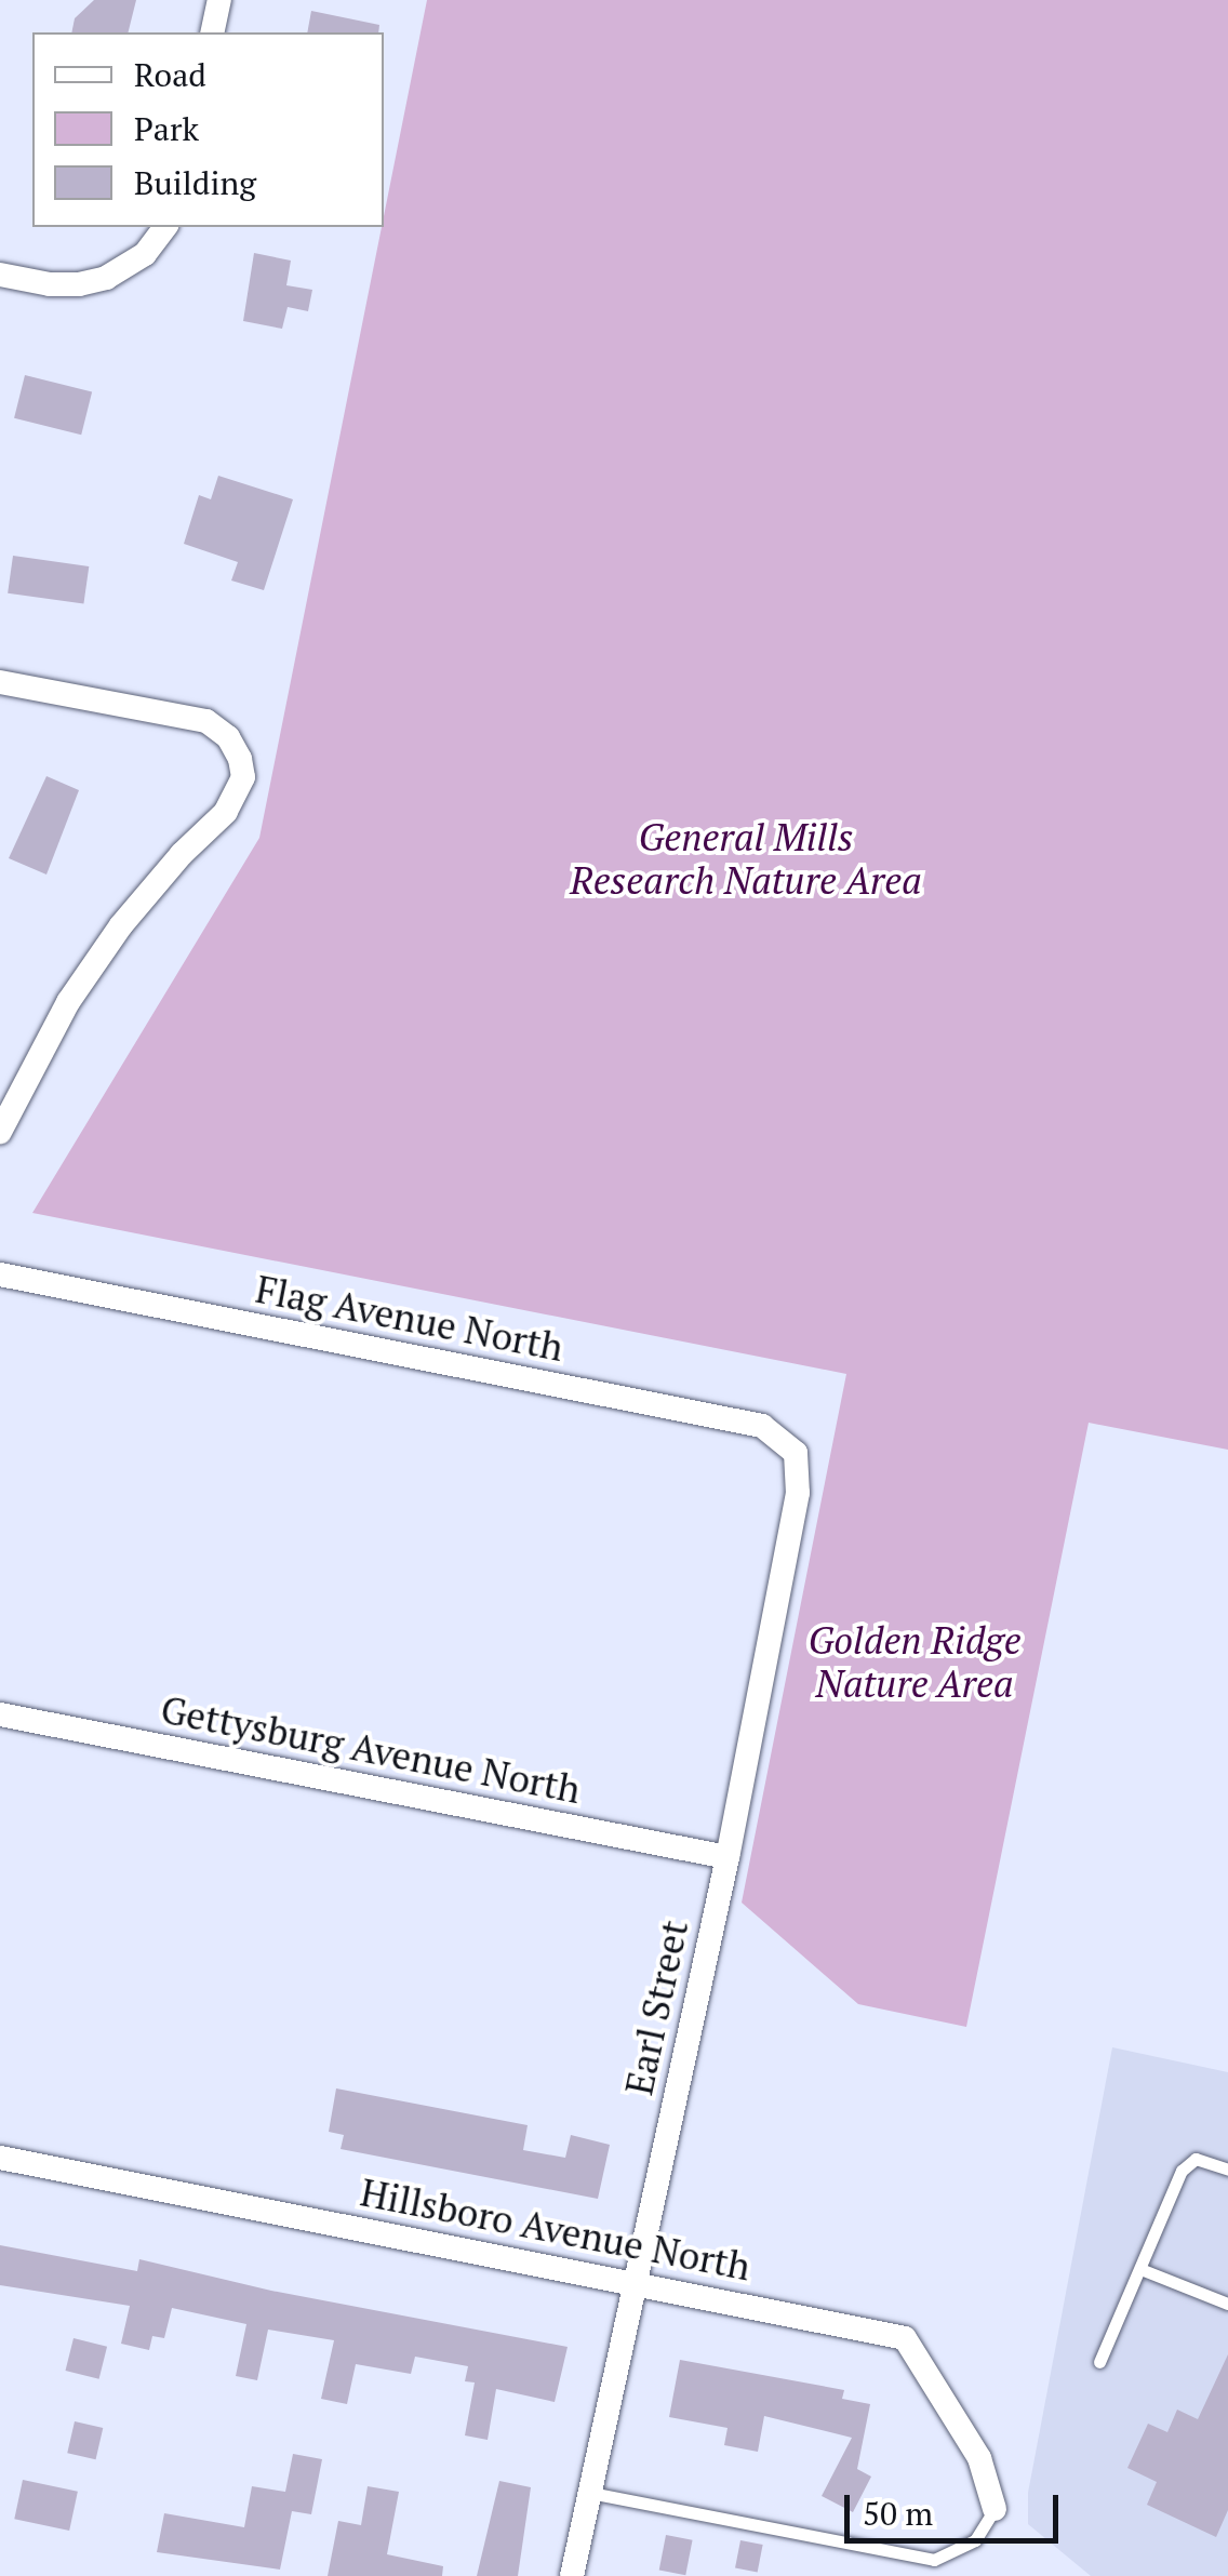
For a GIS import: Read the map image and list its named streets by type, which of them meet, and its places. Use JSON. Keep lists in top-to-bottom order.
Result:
{
  "streets": {
    "street": [
      "Flag Avenue North",
      "Gettysburg Avenue North",
      "Earl Street",
      "Hillsboro Avenue North"
    ]
  },
  "crossings": [
    ["Flag Avenue North", "Earl Street"],
    ["Gettysburg Avenue North", "Earl Street"],
    ["Earl Street", "Hillsboro Avenue North"]
  ],
  "parks": ["General Mills Research Nature Area", "Golden Ridge Nature Area"],
  "legend": ["Road", "Park", "Building"],
  "scale_bar": "50 m"
}
